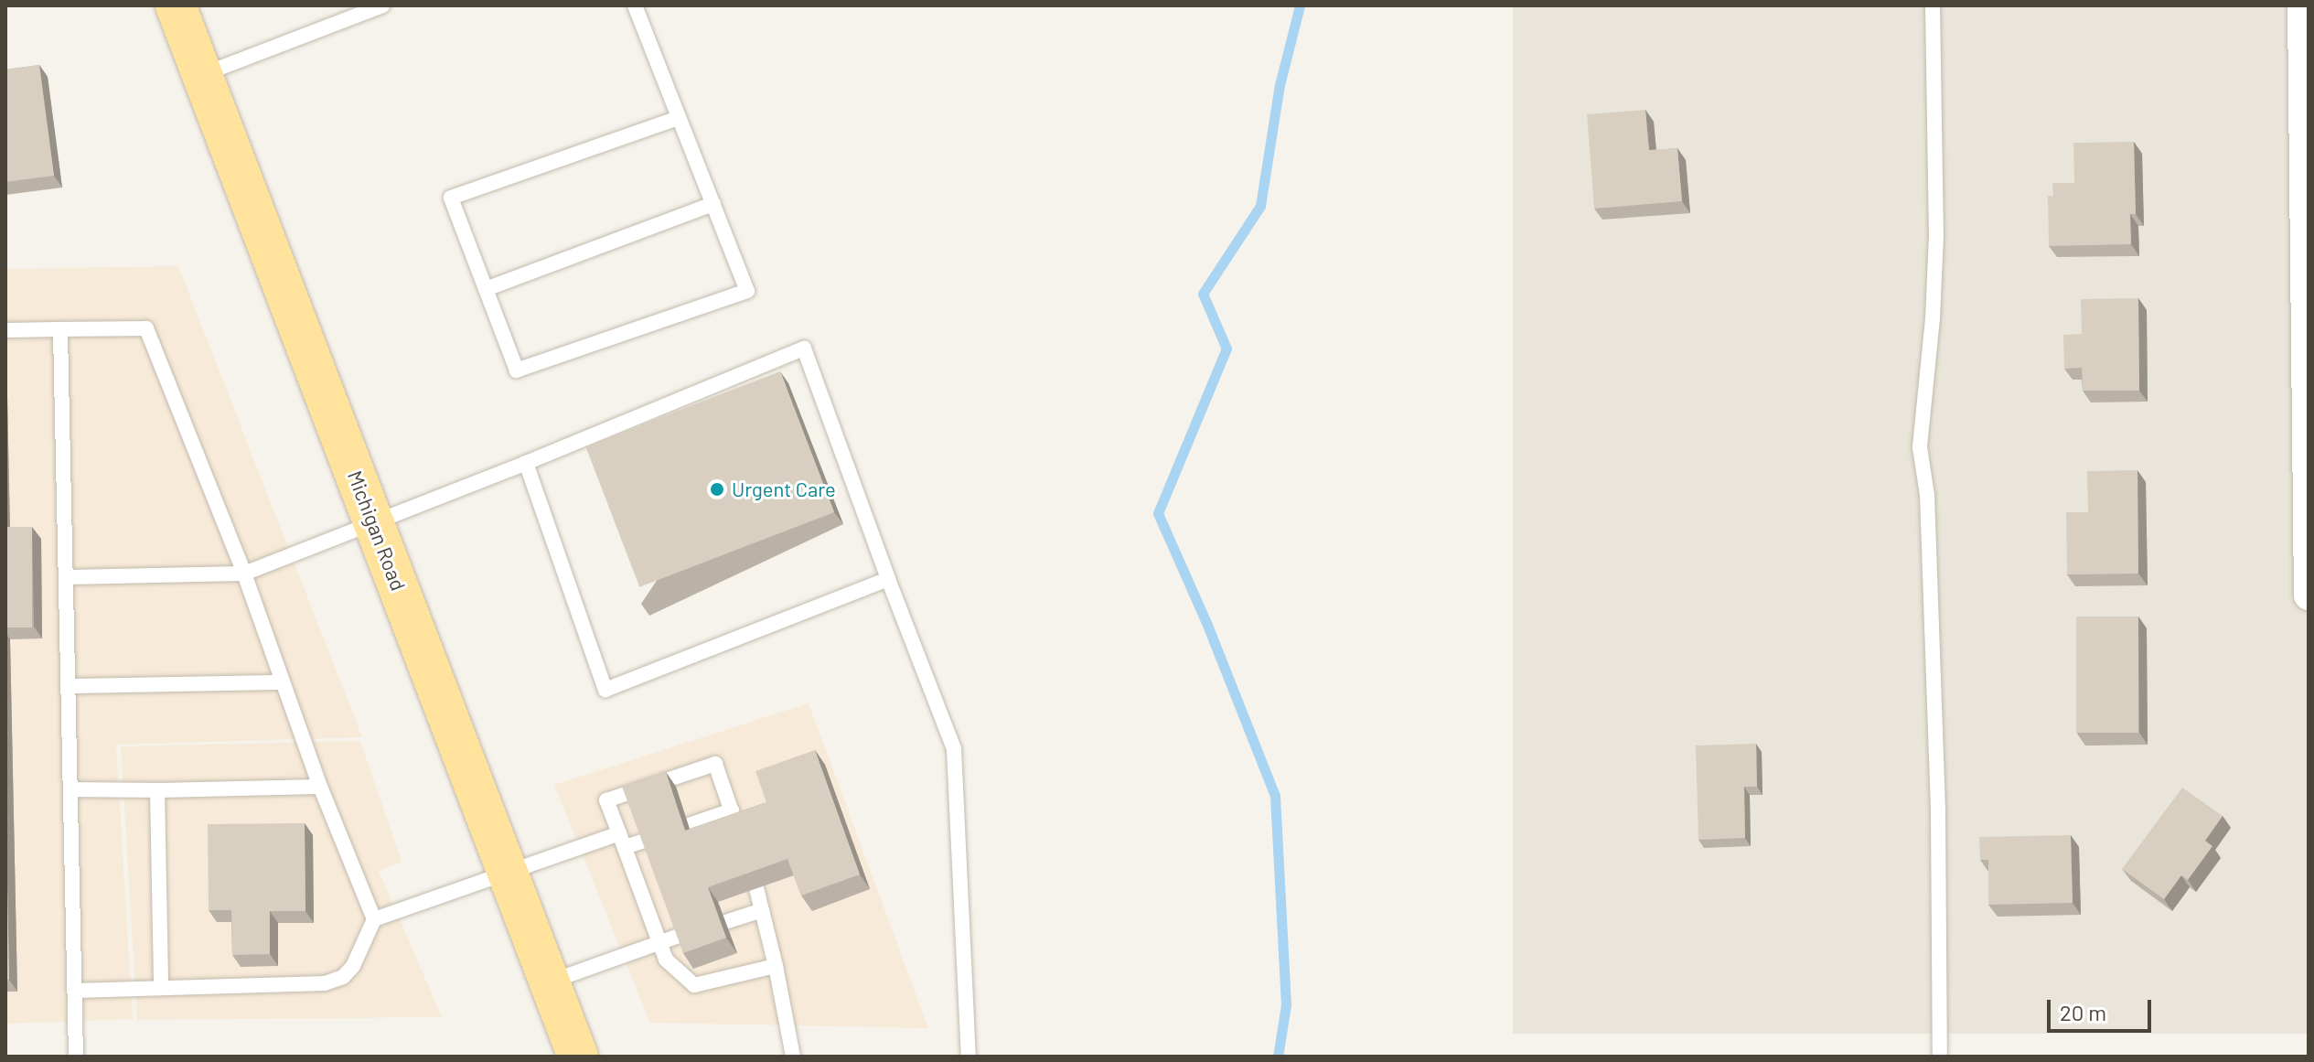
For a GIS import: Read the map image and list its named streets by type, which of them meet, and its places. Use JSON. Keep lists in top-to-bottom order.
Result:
{
  "streets": {
    "main road": ["Michigan Road"]
  },
  "places": ["Urgent Care"],
  "scale_bar": "20 m"
}
